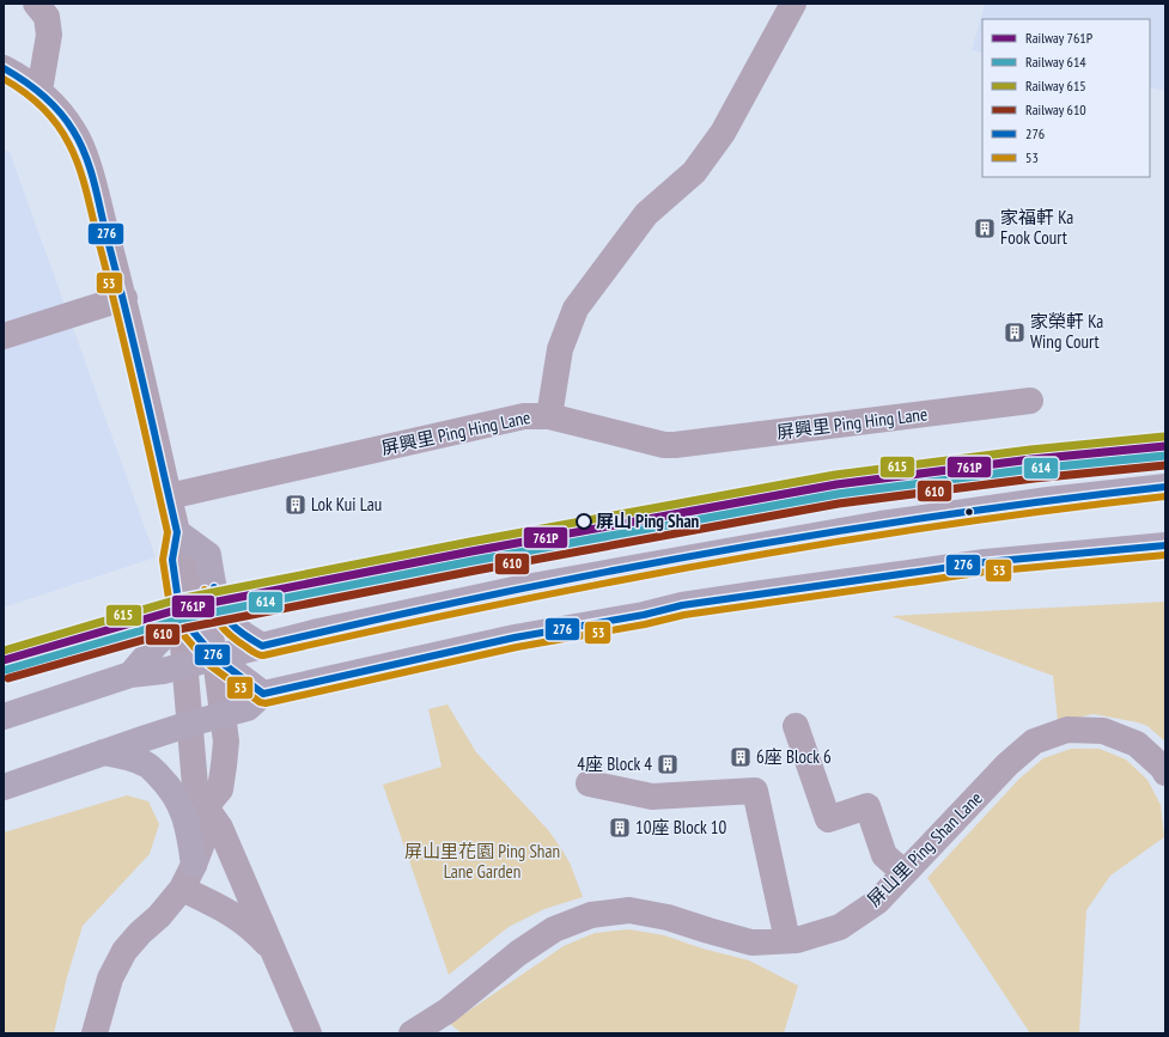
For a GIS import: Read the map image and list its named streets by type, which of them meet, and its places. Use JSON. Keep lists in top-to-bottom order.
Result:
{
  "streets": {
    "street": ["屏興里 Ping Hing Lane", "屏山里 Ping Shan Lane"]
  },
  "parks": ["屏山里花園 Ping Shan Lane Garden"],
  "places": {
    "building": [
      "家福軒 Ka Fook Court",
      "家榮軒 Ka Wing Court",
      "Lok Kui Lau",
      "6座 Block 6",
      "4座 Block 4",
      "10座 Block 10"
    ],
    "other": ["屏山 Ping Shan"]
  },
  "lines": [
    "transit line 276",
    "transit line 53",
    "rail line 615",
    "rail line 761P",
    "rail line 614",
    "rail line 610"
  ],
  "legend": [
    "Railway 761P",
    "Railway 614",
    "Railway 615",
    "Railway 610",
    "276",
    "53"
  ]
}
